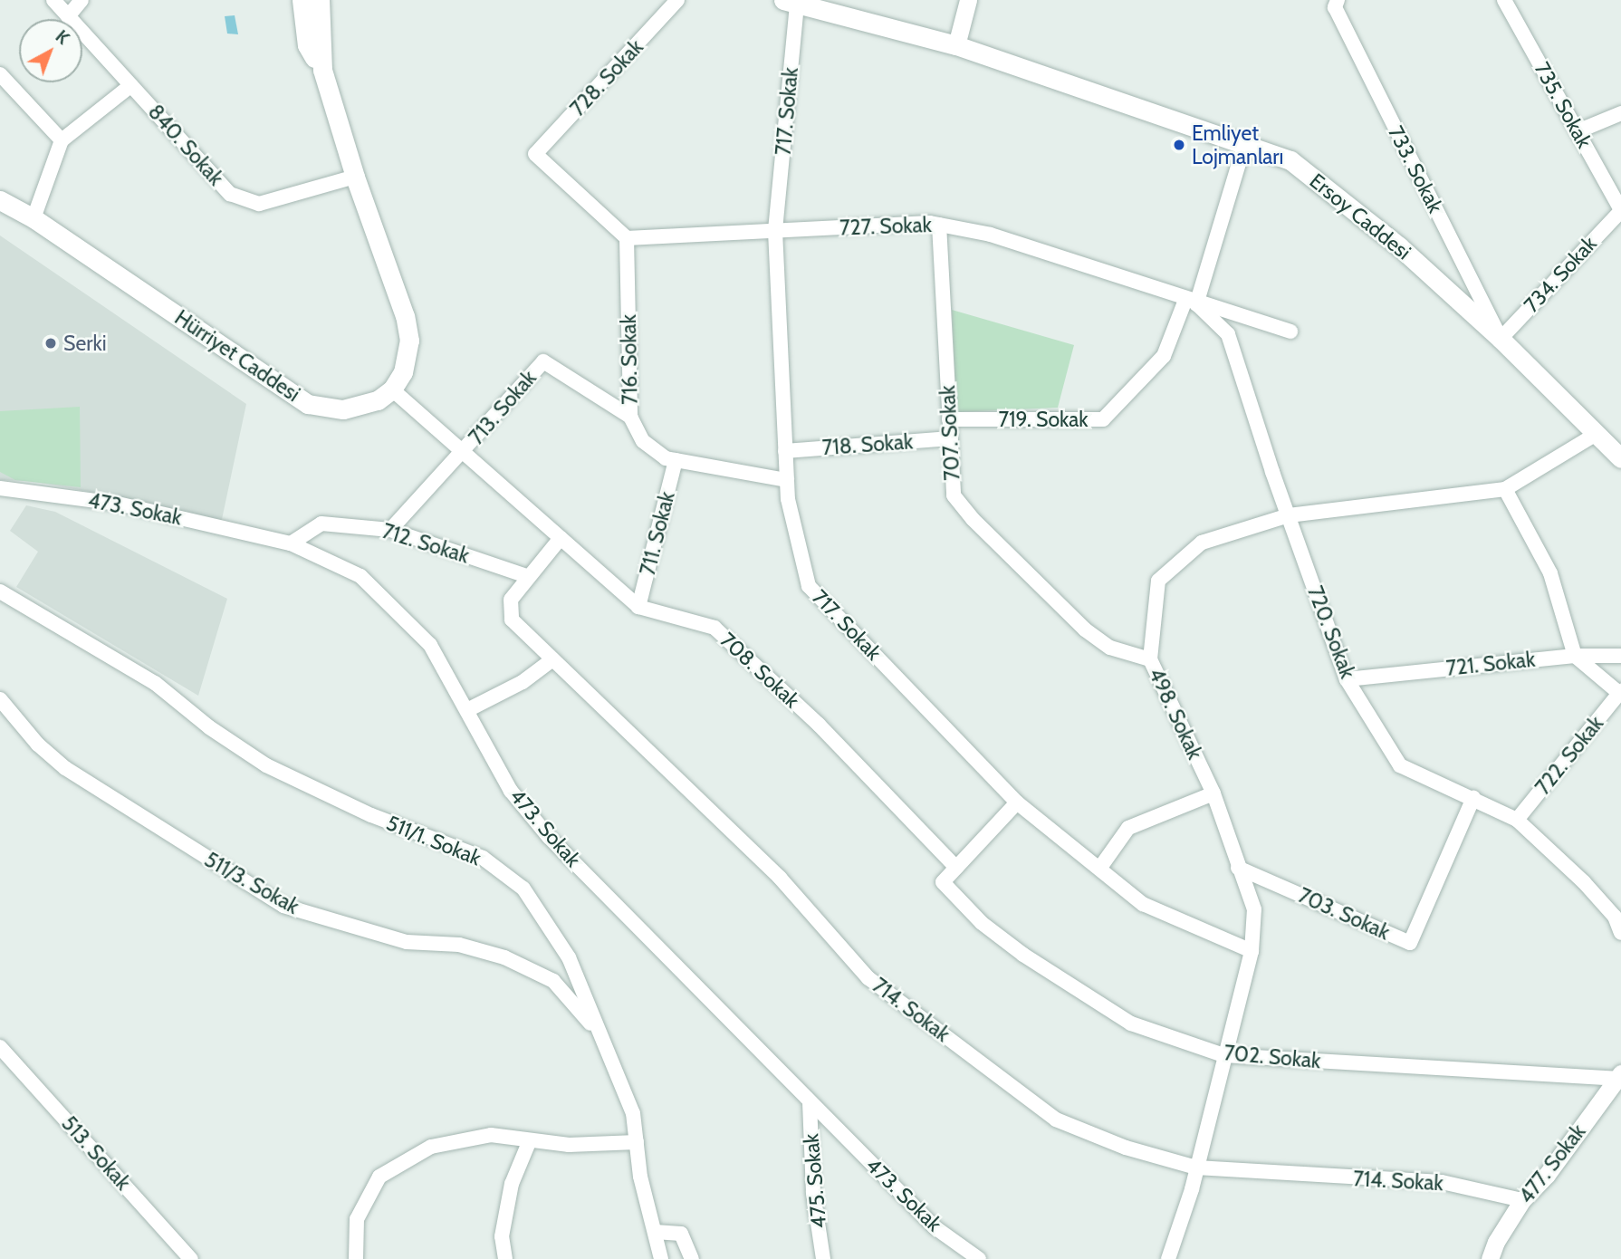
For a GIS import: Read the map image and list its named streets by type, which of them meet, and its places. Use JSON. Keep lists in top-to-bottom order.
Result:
{
  "streets": {
    "main road": ["Ersoy Caddesi", "Hürriyet Caddesi"],
    "street": [
      "728. Sokak",
      "735. Sokak",
      "717. Sokak",
      "840. Sokak",
      "733. Sokak",
      "727. Sokak",
      "734. Sokak",
      "716. Sokak",
      "713. Sokak",
      "719. Sokak",
      "707. Sokak",
      "718. Sokak",
      "473. Sokak",
      "711. Sokak",
      "712. Sokak",
      "720. Sokak",
      "721. Sokak",
      "708. Sokak",
      "498. Sokak",
      "722. Sokak",
      "511/1. Sokak",
      "511/3. Sokak",
      "703. Sokak",
      "714. Sokak",
      "702. Sokak",
      "513. Sokak",
      "477. Sokak",
      "475. Sokak"
    ]
  },
  "crossings": [
    ["728. Sokak", "727. Sokak"],
    ["728. Sokak", "716. Sokak"],
    ["735. Sokak", "734. Sokak"],
    ["717. Sokak", "Ersoy Caddesi"],
    ["717. Sokak", "727. Sokak"],
    ["717. Sokak", "716. Sokak"],
    ["717. Sokak", "718. Sokak"],
    ["717. Sokak", "498. Sokak"],
    ["733. Sokak", "Ersoy Caddesi"],
    ["733. Sokak", "734. Sokak"],
    ["Ersoy Caddesi", "734. Sokak"],
    ["Ersoy Caddesi", "719. Sokak"],
    ["Ersoy Caddesi", "498. Sokak"],
    ["727. Sokak", "716. Sokak"],
    ["727. Sokak", "719. Sokak"],
    ["727. Sokak", "707. Sokak"],
    ["727. Sokak", "720. Sokak"],
    ["Hürriyet Caddesi", "708. Sokak"],
    ["716. Sokak", "713. Sokak"],
    ["716. Sokak", "711. Sokak"],
    ["713. Sokak", "712. Sokak"],
    ["713. Sokak", "708. Sokak"],
    ["719. Sokak", "707. Sokak"],
    ["719. Sokak", "720. Sokak"],
    ["707. Sokak", "718. Sokak"],
    ["707. Sokak", "498. Sokak"],
    ["473. Sokak", "712. Sokak"],
    ["473. Sokak", "475. Sokak"],
    ["711. Sokak", "708. Sokak"],
    ["712. Sokak", "714. Sokak"],
    ["720. Sokak", "721. Sokak"],
    ["720. Sokak", "498. Sokak"],
    ["720. Sokak", "722. Sokak"],
    ["720. Sokak", "703. Sokak"],
    ["708. Sokak", "714. Sokak"],
    ["708. Sokak", "702. Sokak"],
    ["498. Sokak", "703. Sokak"],
    ["498. Sokak", "714. Sokak"],
    ["498. Sokak", "702. Sokak"],
    ["511/1. Sokak", "511/3. Sokak"],
    ["714. Sokak", "477. Sokak"],
    ["702. Sokak", "477. Sokak"]
  ],
  "places": ["Emliyet Lojmanları", "Serki"],
  "north": "top right"
}
